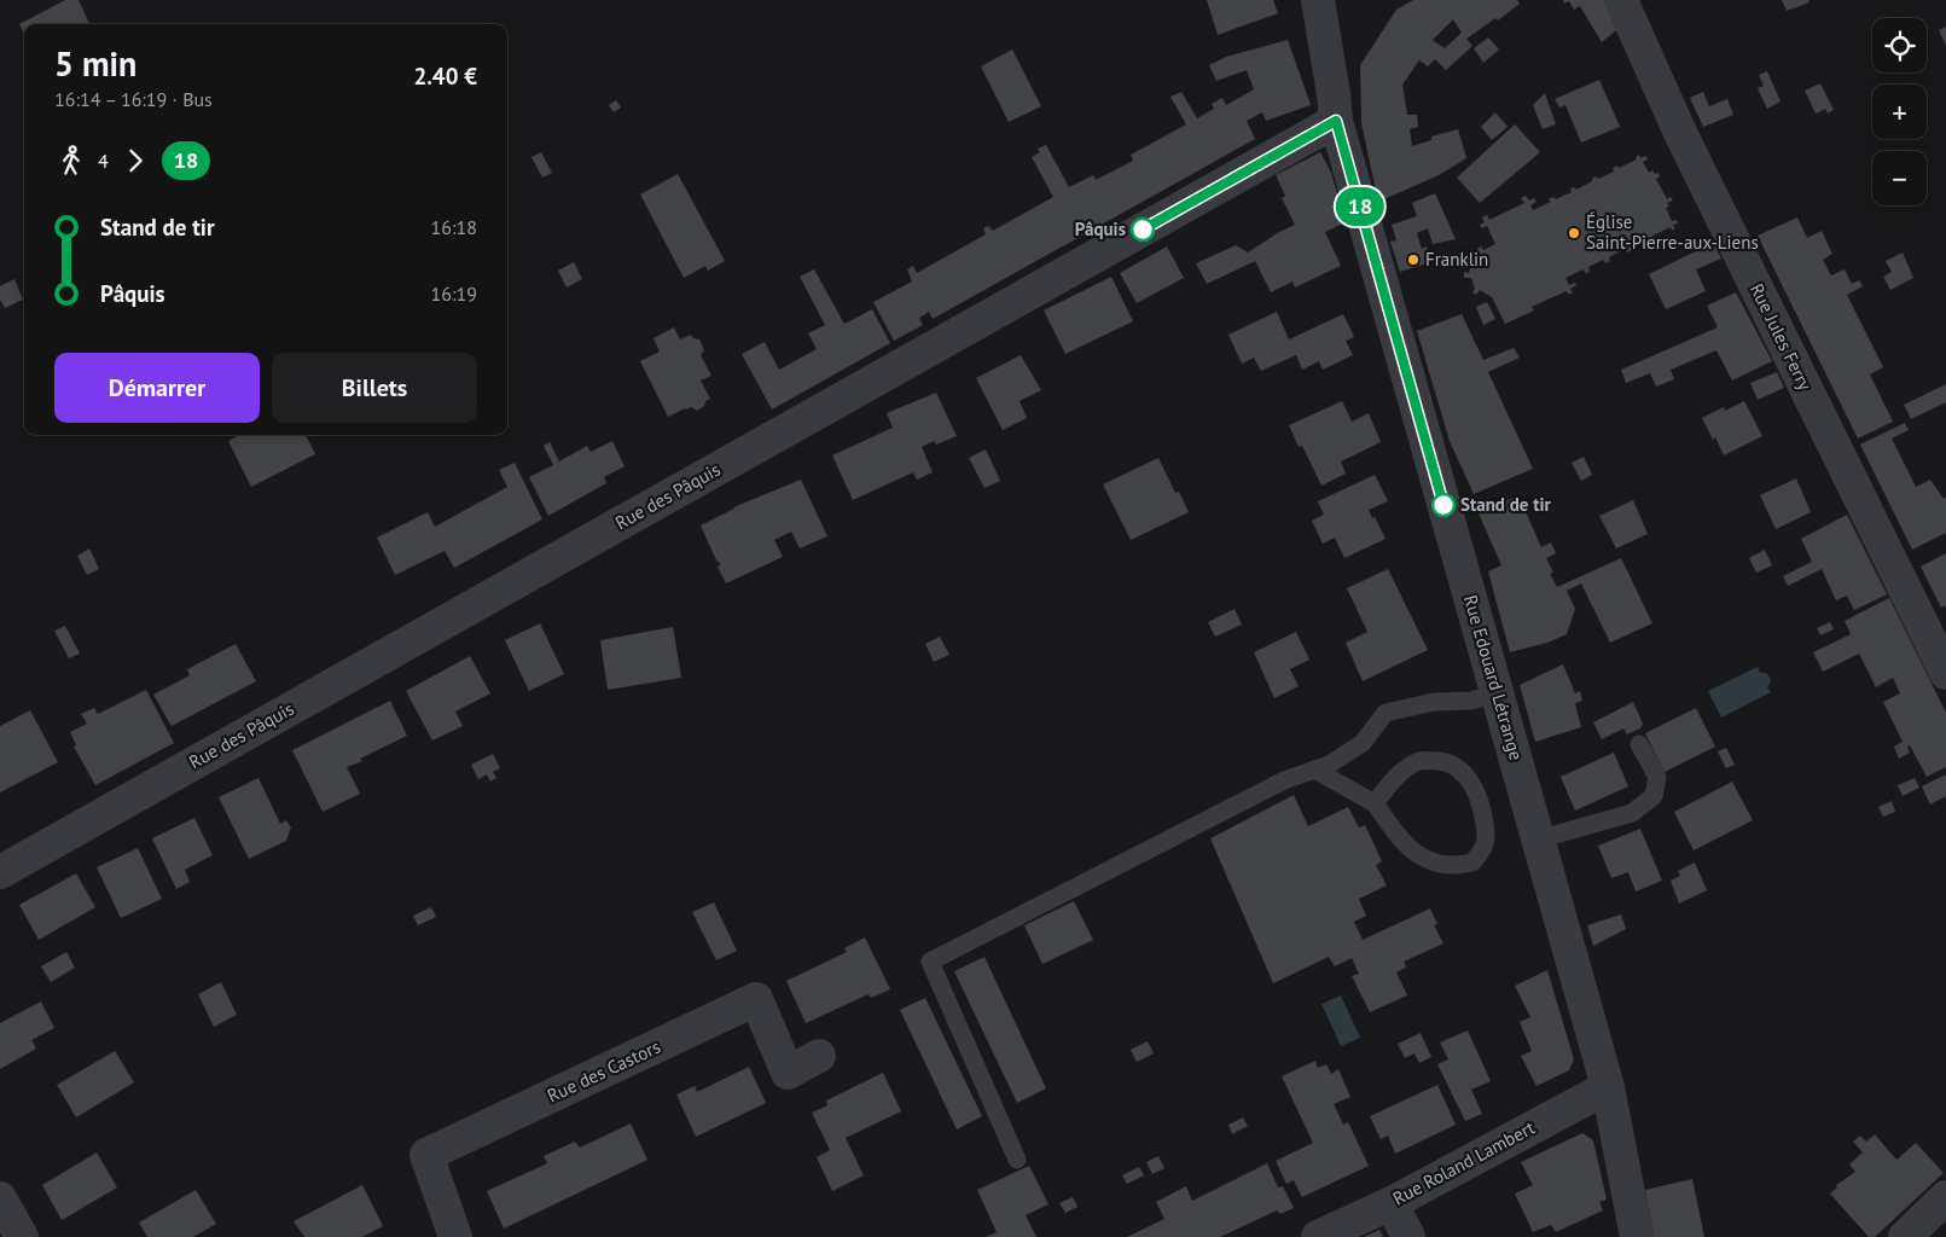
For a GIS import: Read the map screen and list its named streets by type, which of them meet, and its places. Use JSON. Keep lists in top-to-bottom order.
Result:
{
  "streets": {
    "street": [
      "Rue Jules Ferry",
      "Rue des Pâquis",
      "Rue Edouard Létrange",
      "Rue des Castors",
      "Rue Roland Lambert"
    ]
  },
  "crossings": [
    ["Rue des Pâquis", "Rue Edouard Létrange"],
    ["Rue Edouard Létrange", "Rue Roland Lambert"]
  ],
  "places": [
    "Pâquis",
    "Église Saint-Pierre-aux-Liens",
    "Franklin",
    "Stand de tir"
  ],
  "lines": ["bus line 18"],
  "page": {
    "on_map": "18",
    "map_buttons": ["+", "−"],
    "heading": ["5 min", "16:14 – 16:19 · Bus", "2.40 €"],
    "legs": ["4", "18"],
    "list": [
      {
        "name": "Stand de tir",
        "value": "16:18"
      },
      {
        "name": "Pâquis",
        "value": "16:19"
      }
    ],
    "buttons": ["Démarrer", "Billets"]
  }
}
